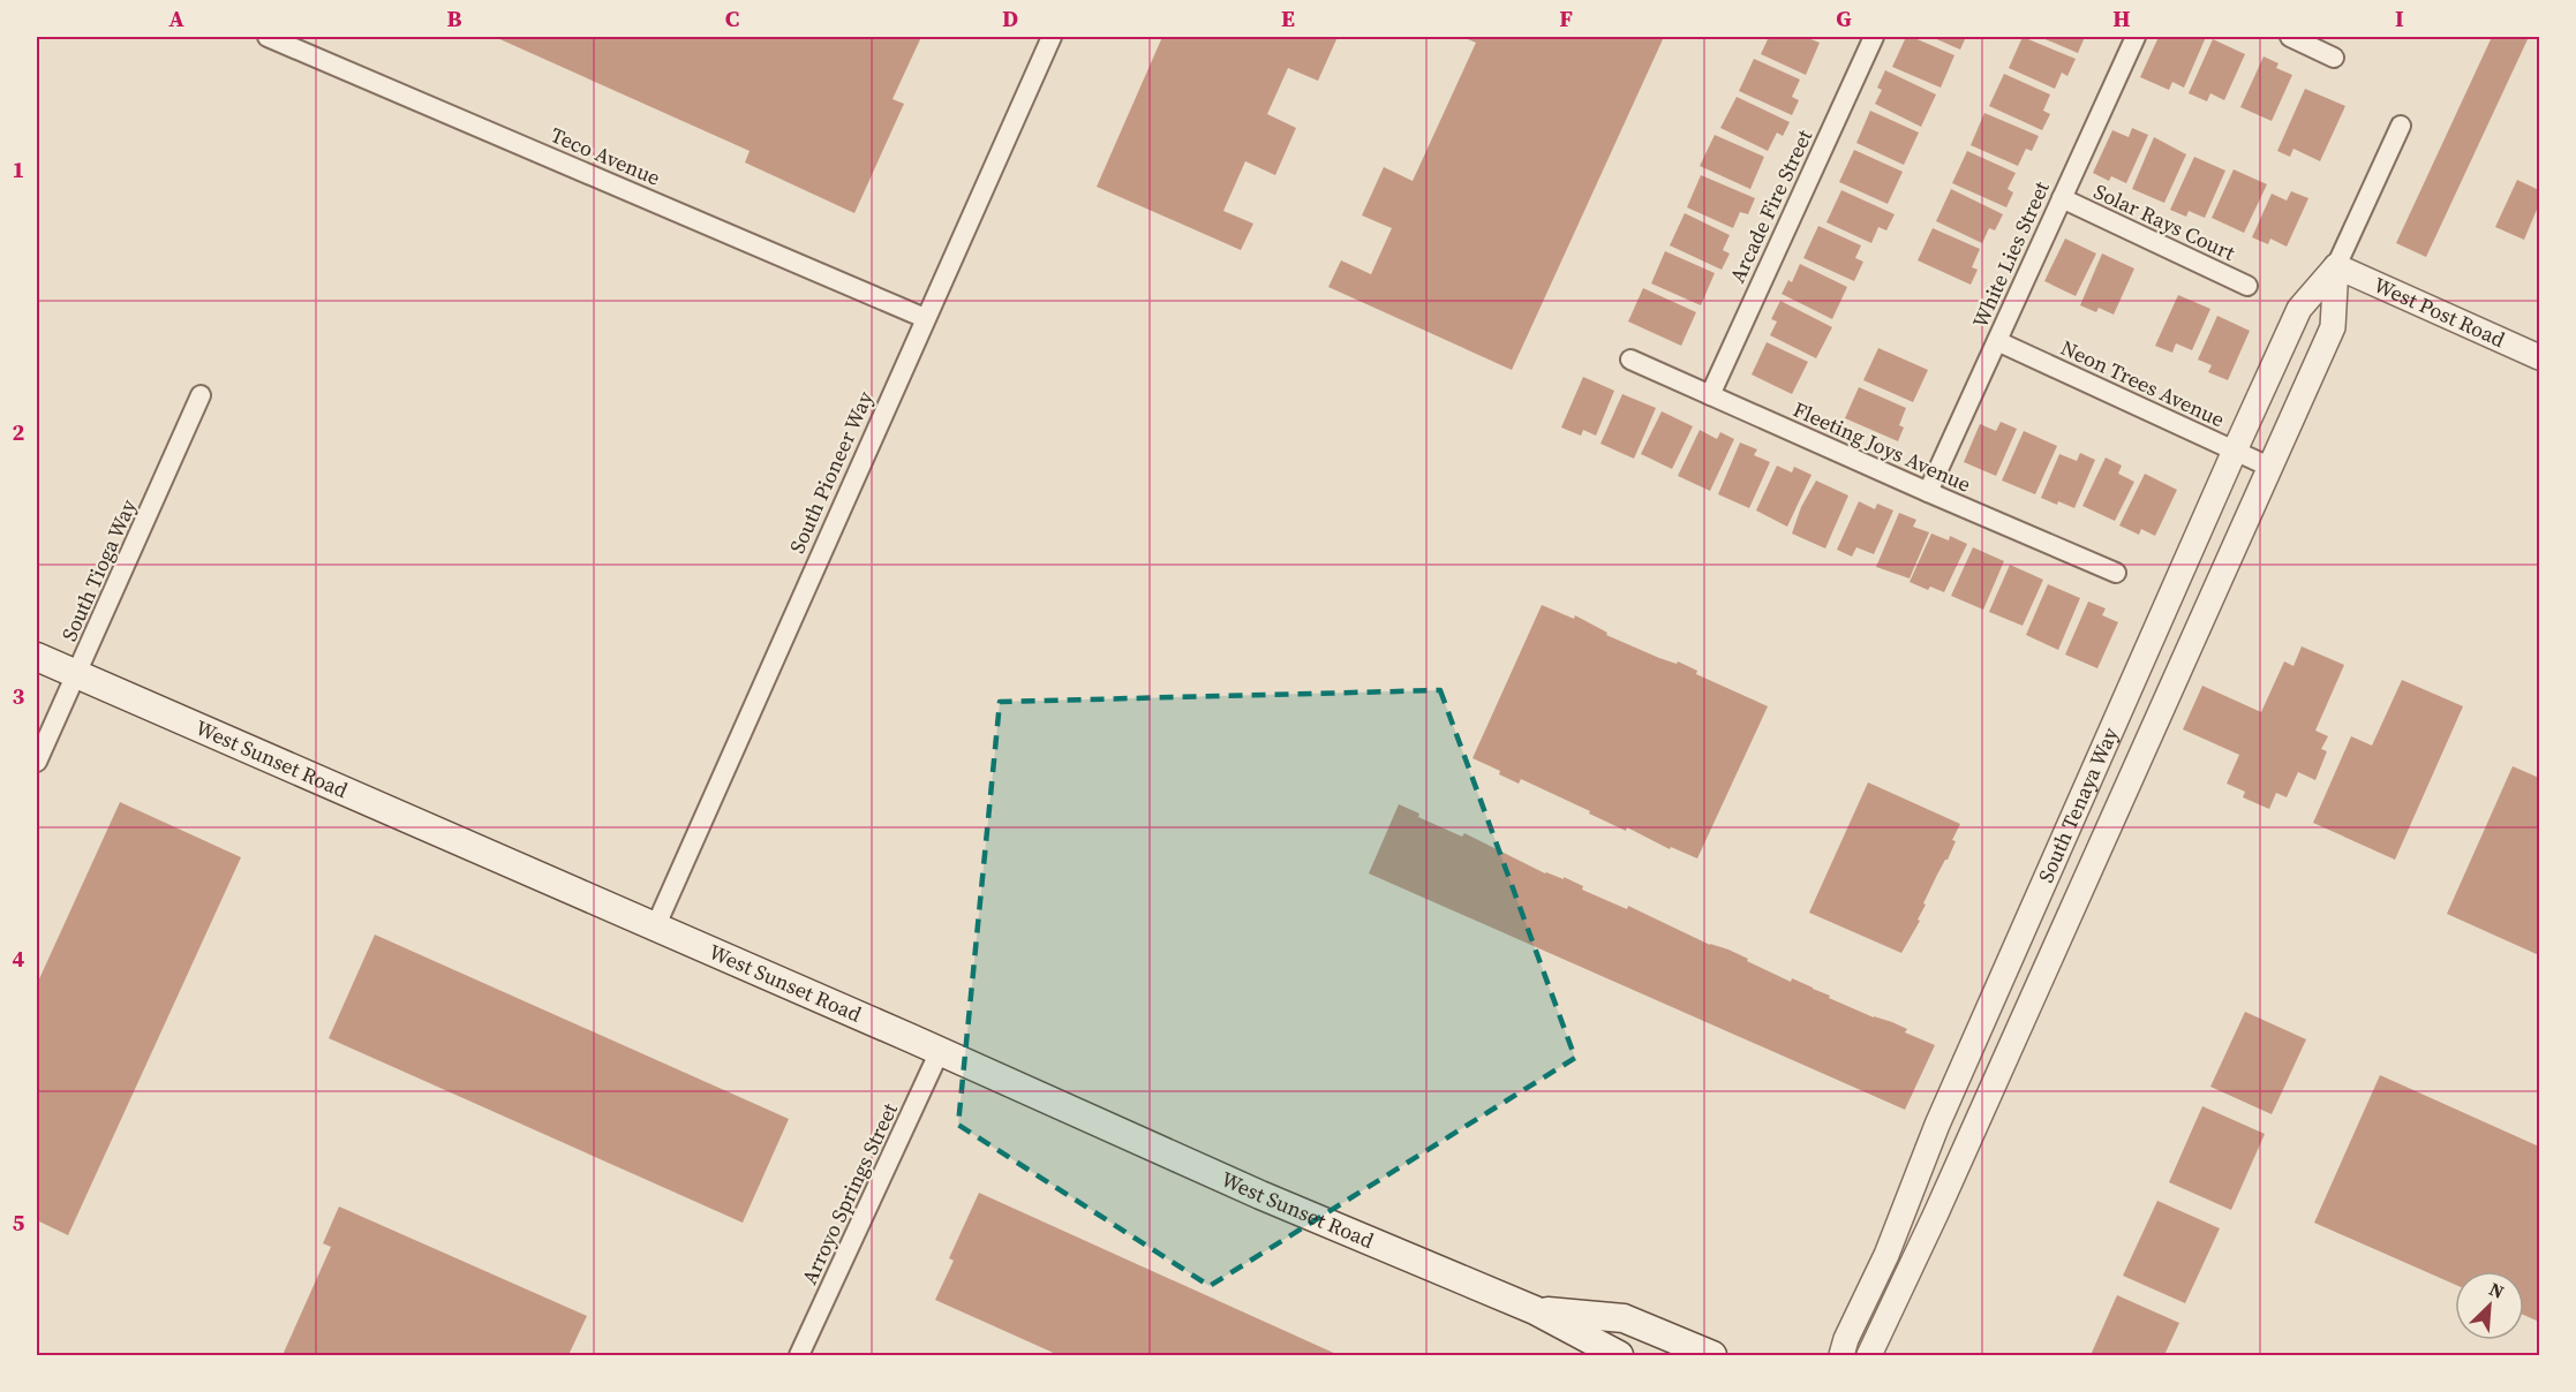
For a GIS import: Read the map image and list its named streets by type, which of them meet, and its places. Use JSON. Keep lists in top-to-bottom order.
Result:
{
  "streets": {
    "main road": ["West Sunset Road"],
    "street": [
      "Teco Avenue",
      "Arcade Fire Street",
      "Solar Rays Court",
      "White Lies Street",
      "West Post Road",
      "Neon Trees Avenue",
      "Fleeting Joys Avenue",
      "South Pioneer Way",
      "South Tioga Way",
      "South Tenaya Way",
      "Arroyo Springs Street"
    ]
  },
  "crossings": [
    ["Teco Avenue", "South Pioneer Way"],
    ["Arcade Fire Street", "Fleeting Joys Avenue"],
    ["Solar Rays Court", "White Lies Street"],
    ["White Lies Street", "Neon Trees Avenue"],
    ["White Lies Street", "Fleeting Joys Avenue"],
    ["West Post Road", "South Tenaya Way"],
    ["Neon Trees Avenue", "South Tenaya Way"],
    ["South Pioneer Way", "West Sunset Road"],
    ["South Tioga Way", "West Sunset Road"],
    ["West Sunset Road", "Arroyo Springs Street"]
  ],
  "north": "top right",
  "grid": {
    "columns": [
      "A",
      "B",
      "C",
      "D",
      "E",
      "F",
      "G",
      "H",
      "I"
    ],
    "rows": [
      "1",
      "2",
      "3",
      "4",
      "5"
    ]
  }
}
